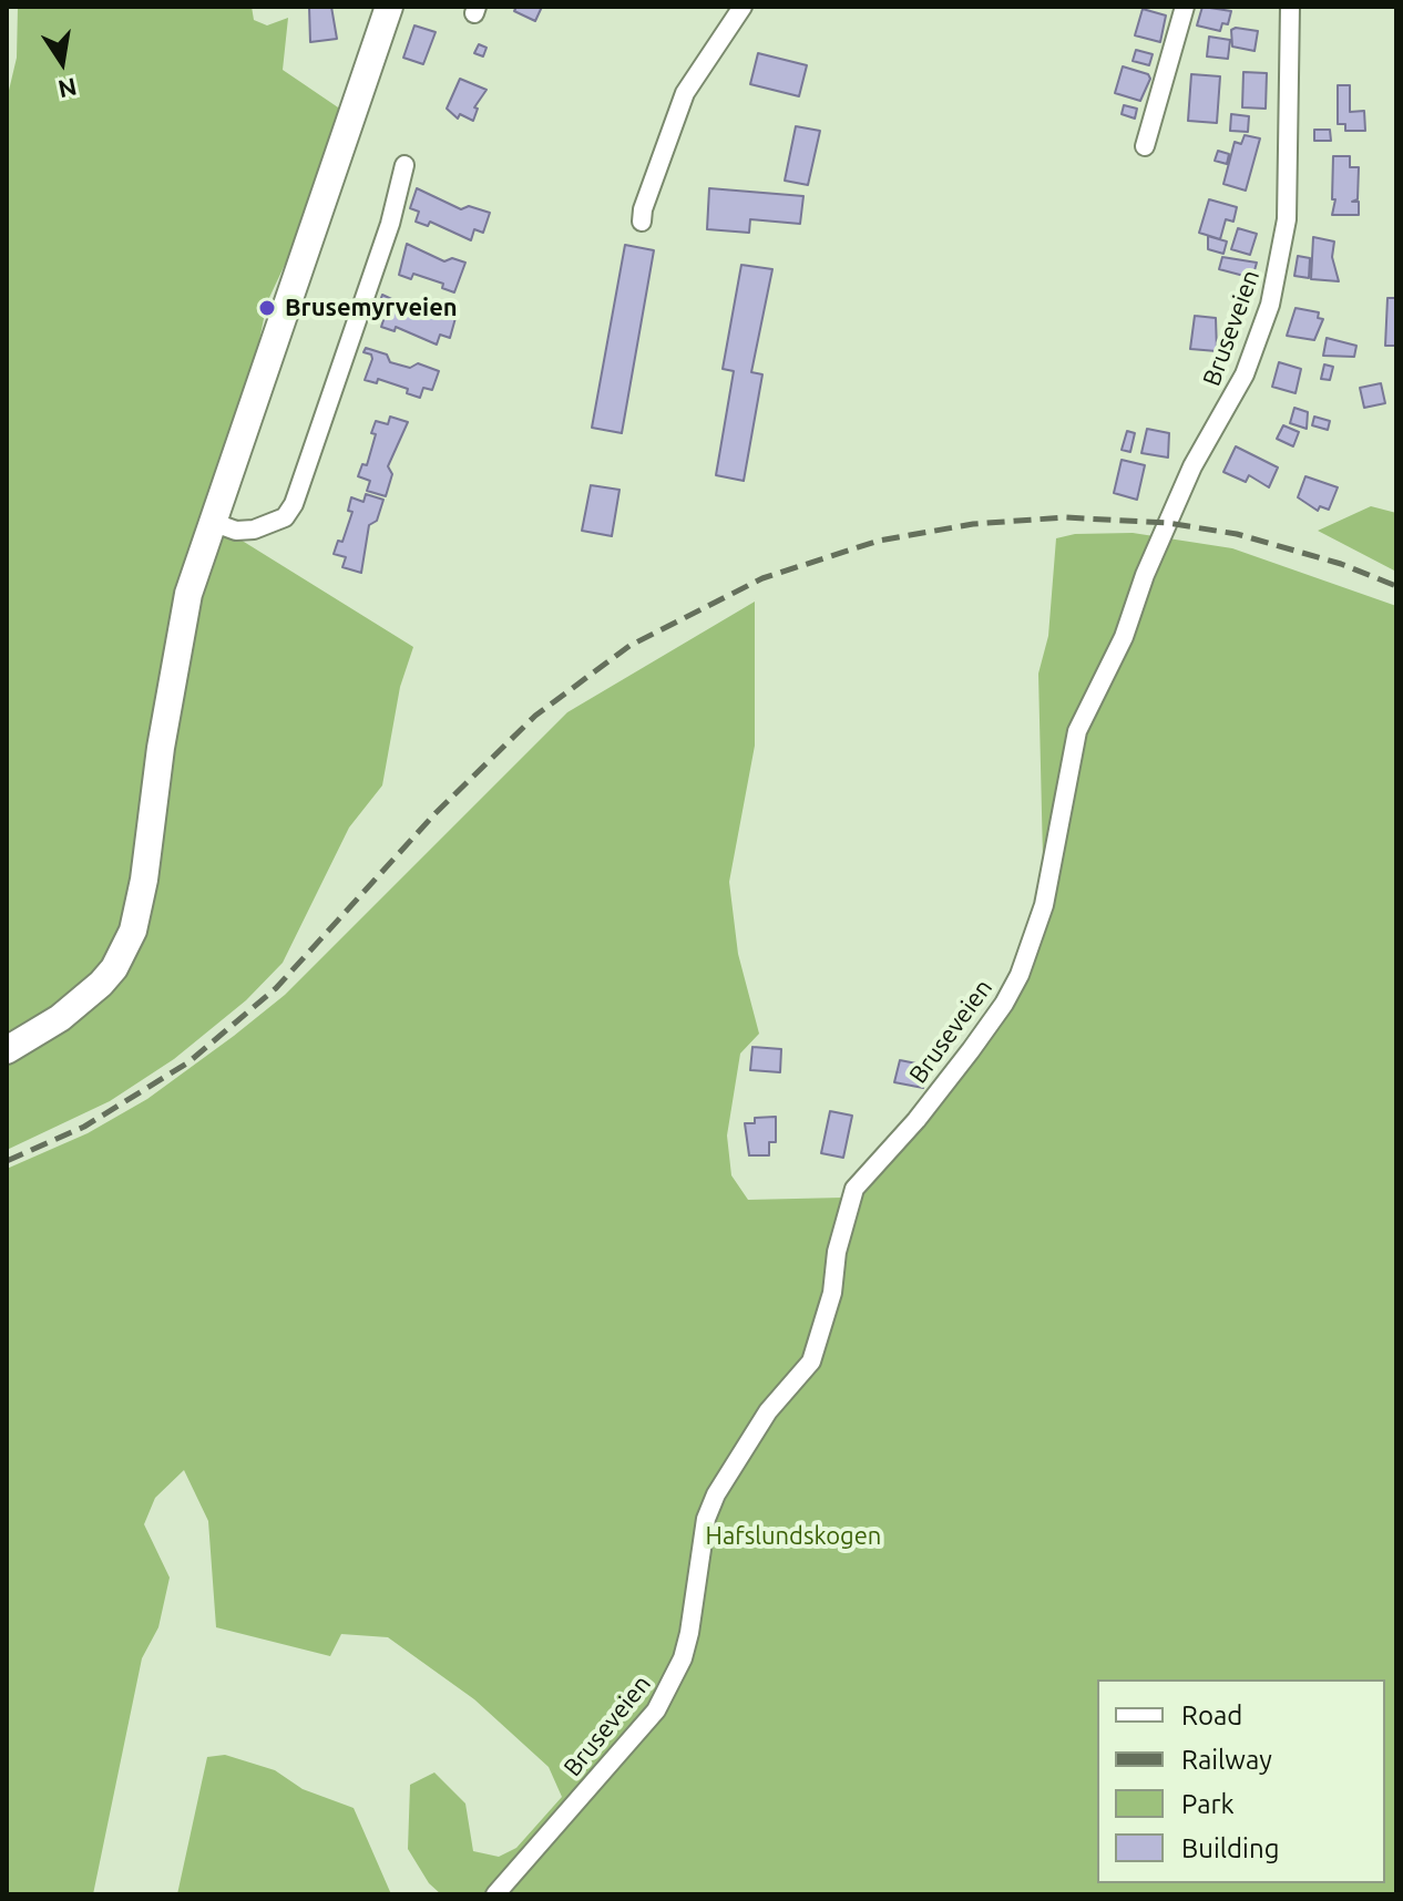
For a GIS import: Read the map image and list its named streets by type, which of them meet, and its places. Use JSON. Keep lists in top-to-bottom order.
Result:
{
  "streets": {
    "street": ["Bruseveien"]
  },
  "parks": ["Hafslundskogen"],
  "places": ["Brusemyrveien"],
  "legend": [
    "Road",
    "Railway",
    "Park",
    "Building"
  ],
  "north": "bottom"
}
